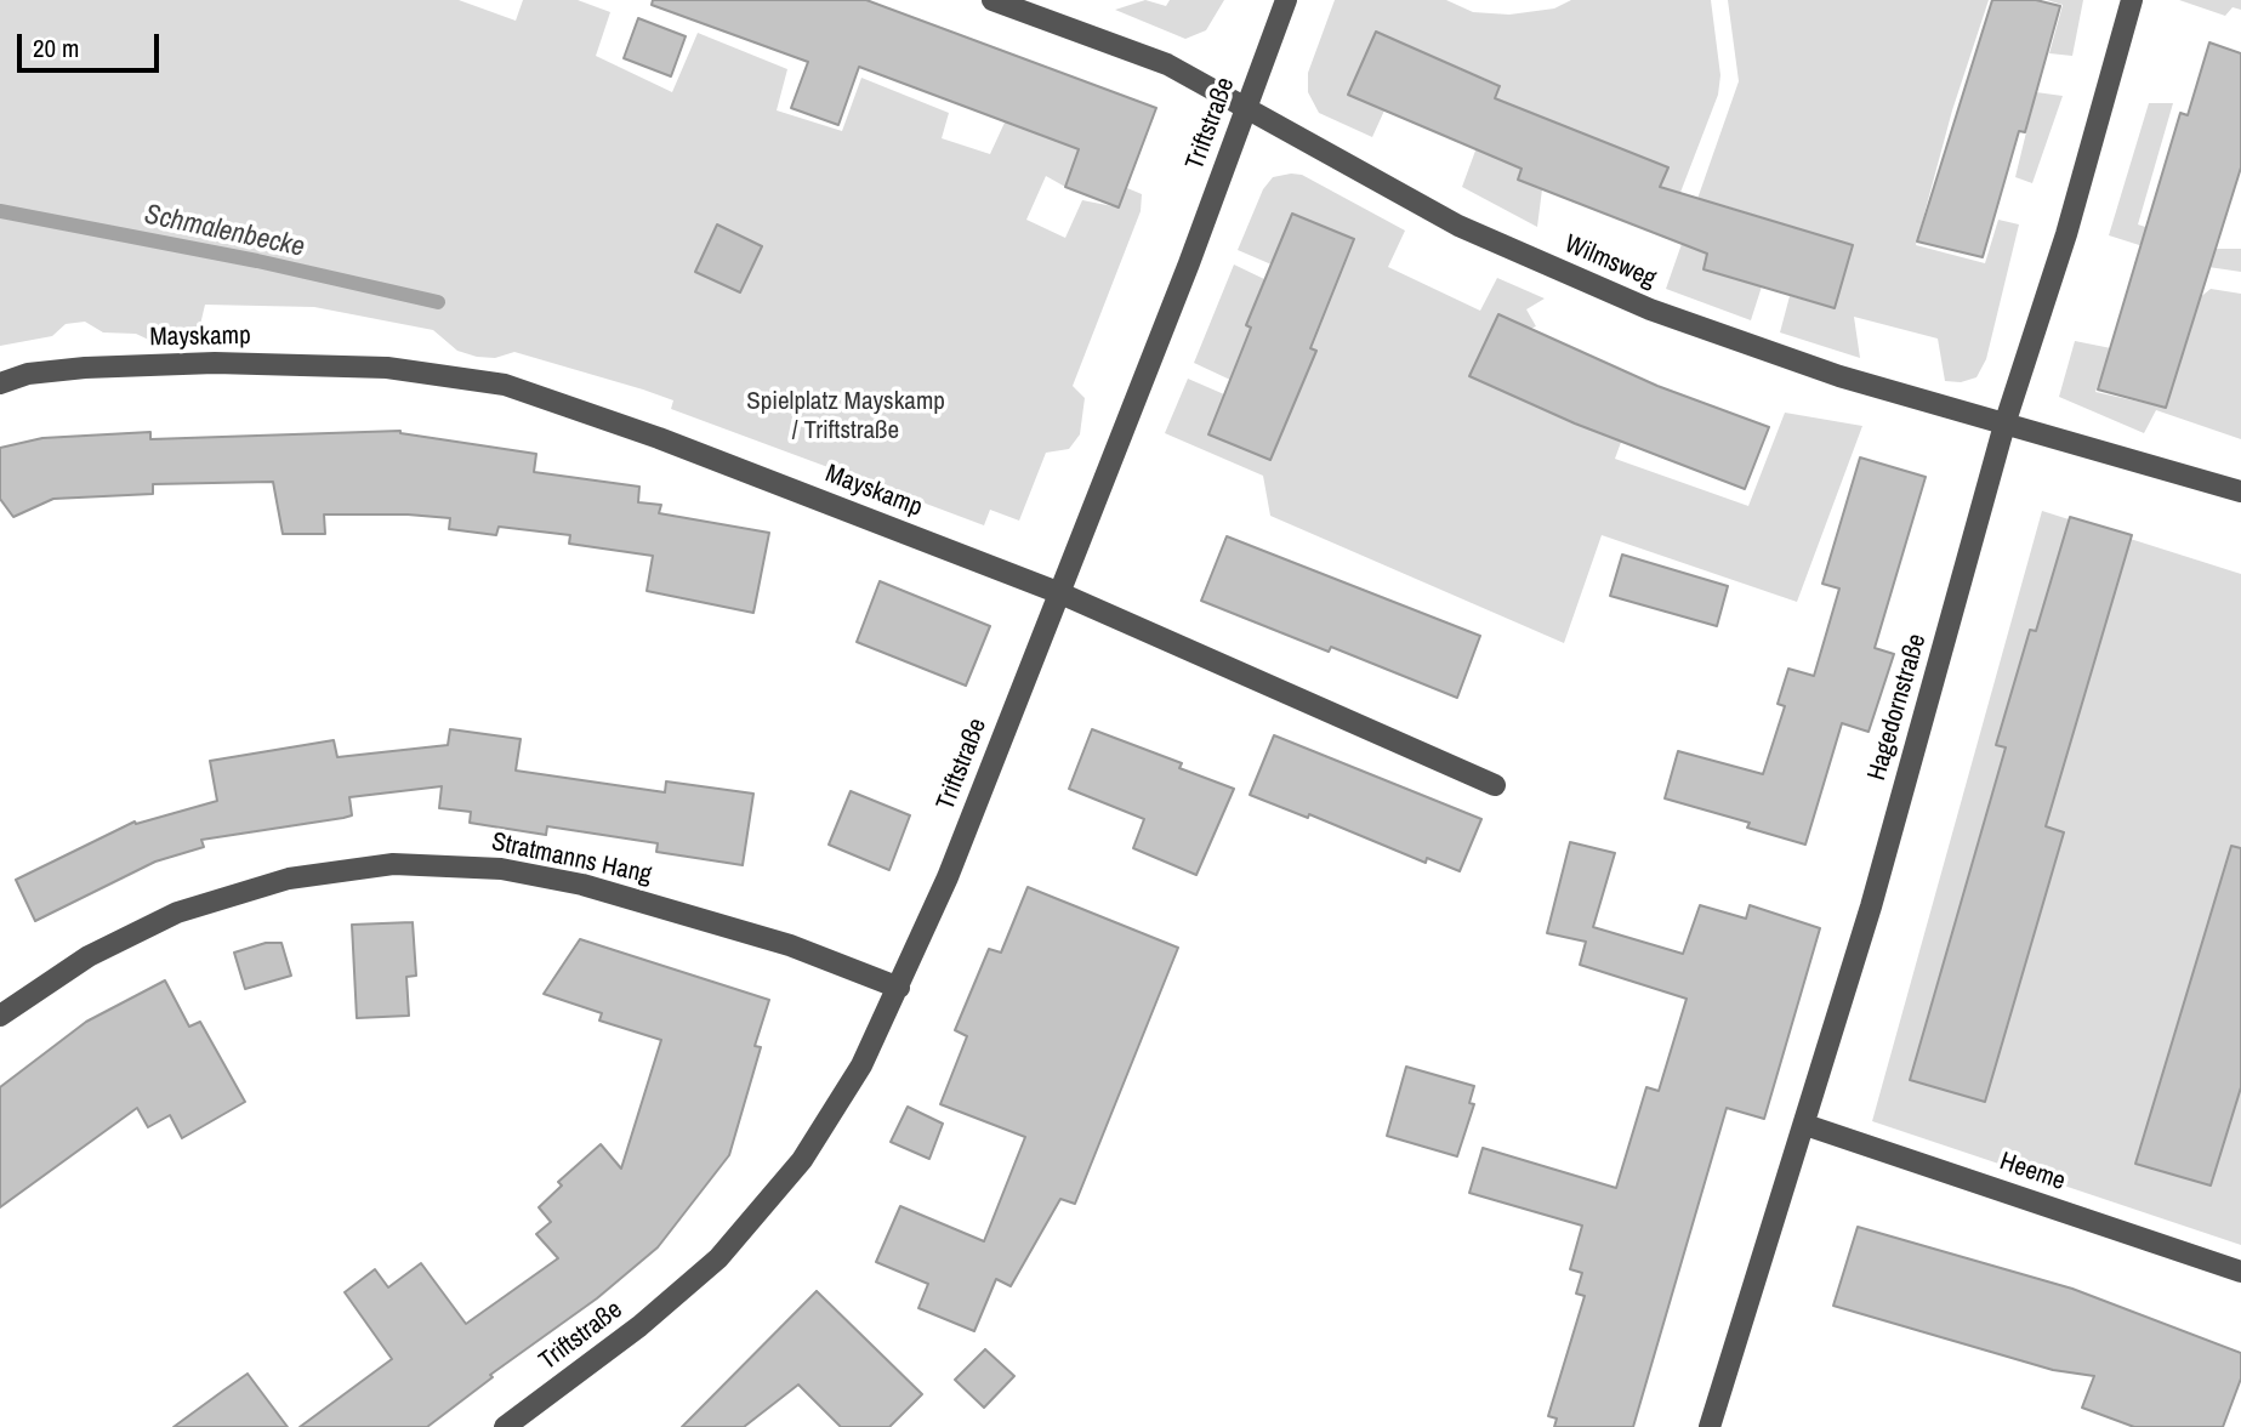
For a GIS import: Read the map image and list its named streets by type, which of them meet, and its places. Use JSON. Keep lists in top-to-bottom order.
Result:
{
  "streets": {
    "street": [
      "Triftstraße",
      "Wilmsweg",
      "Mayskamp",
      "Hagedornstraße",
      "Stratmanns Hang",
      "Heeme"
    ]
  },
  "crossings": [
    ["Triftstraße", "Wilmsweg"],
    ["Triftstraße", "Mayskamp"],
    ["Triftstraße", "Stratmanns Hang"],
    ["Wilmsweg", "Hagedornstraße"],
    ["Hagedornstraße", "Heeme"]
  ],
  "water": ["Schmalenbecke"],
  "parks": ["Spielplatz Mayskamp / Triftstraße"],
  "scale_bar": "20 m"
}
